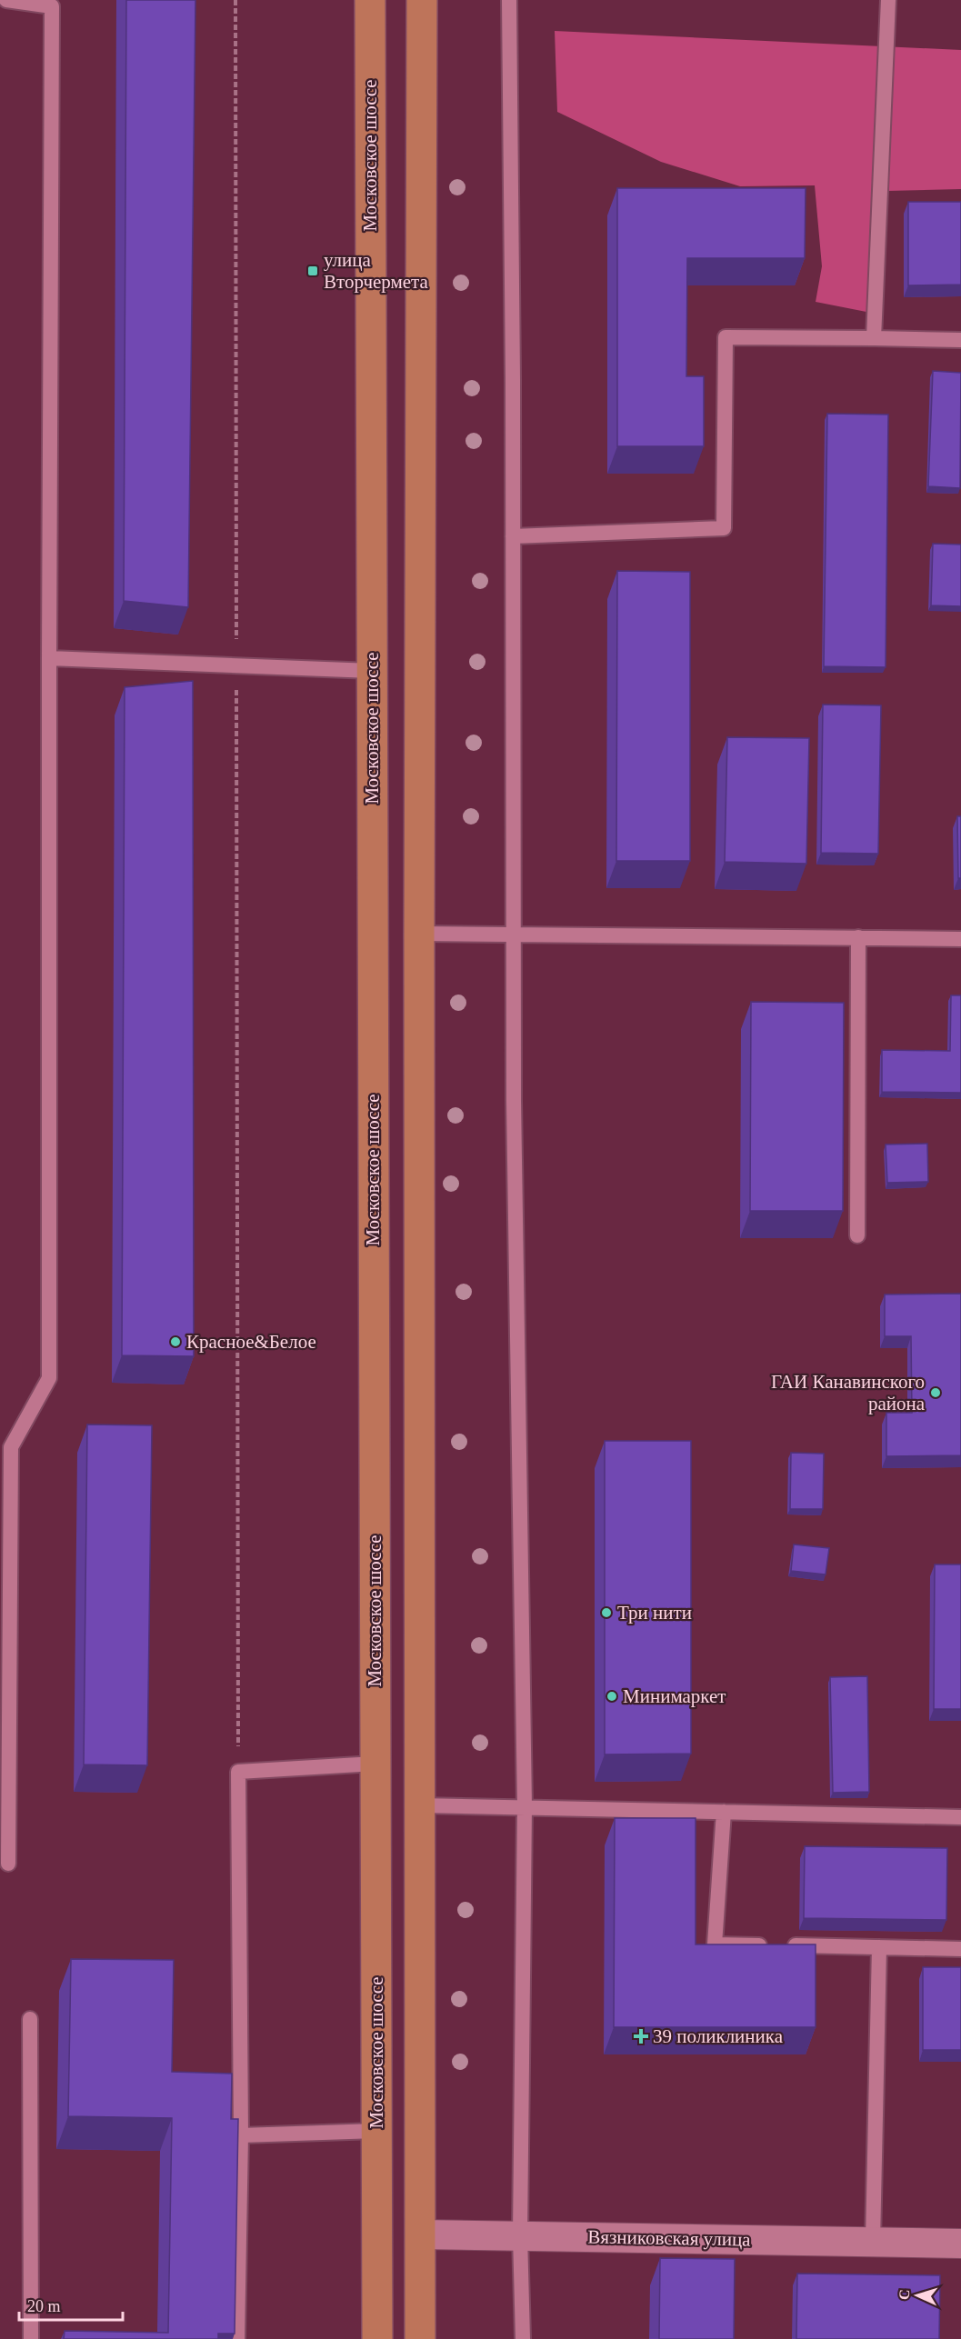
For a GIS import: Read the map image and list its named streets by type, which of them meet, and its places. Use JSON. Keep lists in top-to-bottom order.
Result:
{
  "streets": {
    "main road": ["Московское шоссе", "Вязниковская улица"]
  },
  "crossings": [
    ["Московское шоссе", "Вязниковская улица"]
  ],
  "places": {
    "transit": ["улица Вторчермета"],
    "other": [
      "Красное&Белое",
      "ГАИ Канавинского района",
      "Три нити",
      "Минимаркет"
    ],
    "health": ["39 поликлиника"]
  },
  "scale_bar": "20 m",
  "north": "left"
}
